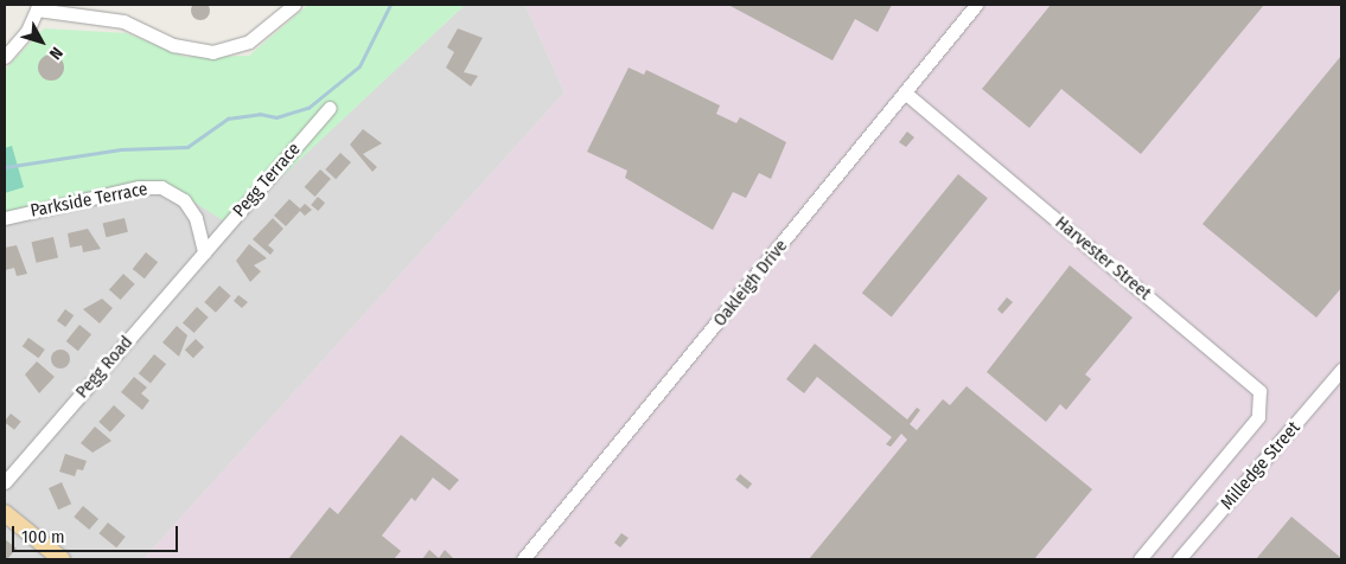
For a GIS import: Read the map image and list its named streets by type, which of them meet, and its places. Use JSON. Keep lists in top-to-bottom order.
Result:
{
  "streets": {
    "street": [
      "Pegg Terrace",
      "Parkside Terrace",
      "Harvester Street",
      "Oakleigh Drive",
      "Pegg Road",
      "Milledge Street"
    ]
  },
  "crossings": [
    ["Pegg Terrace", "Parkside Terrace"],
    ["Pegg Terrace", "Pegg Road"],
    ["Parkside Terrace", "Pegg Road"],
    ["Harvester Street", "Oakleigh Drive"],
    ["Harvester Street", "Milledge Street"]
  ],
  "scale_bar": "100 m",
  "north": "bottom right"
}
